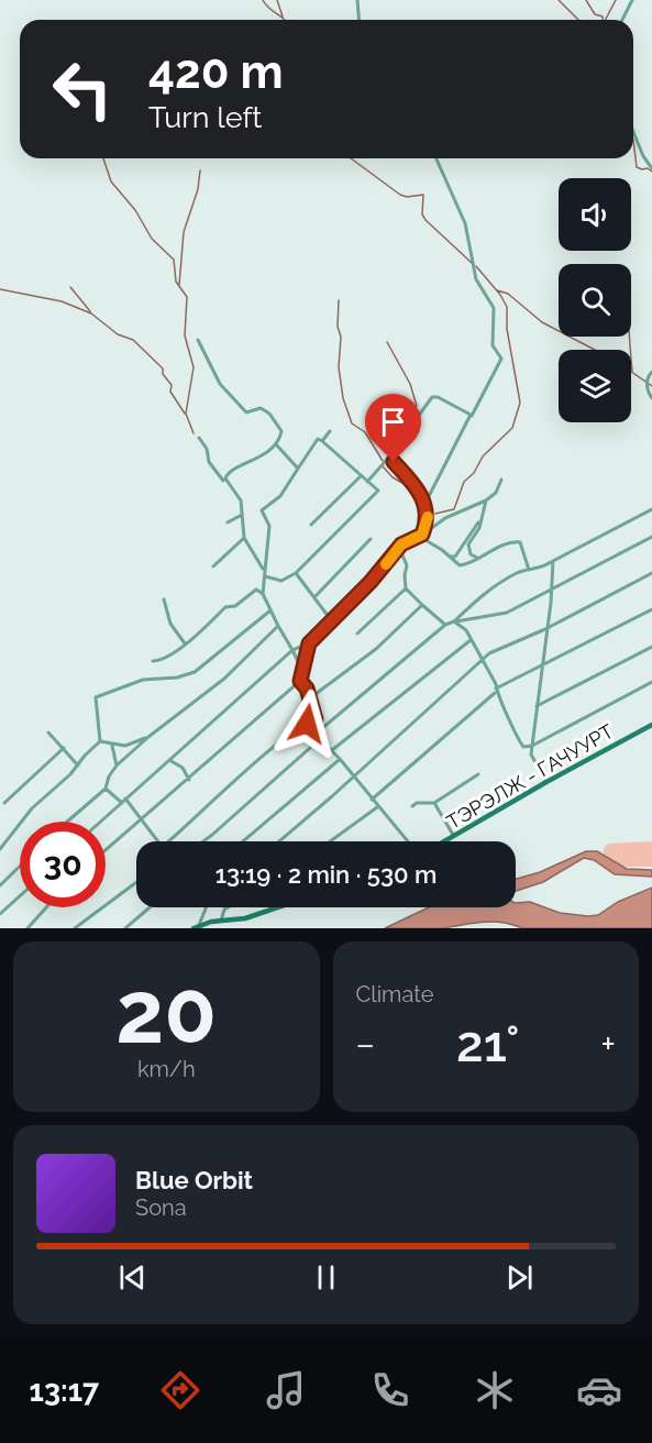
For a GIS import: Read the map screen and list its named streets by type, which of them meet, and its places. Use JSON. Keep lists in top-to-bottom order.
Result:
{
  "streets": {
    "main road": ["ТЭРЭЛЖ - ГАЧУУРТ"]
  },
  "page": {
    "turn": ["420 m", "Turn left"],
    "limit": "30",
    "trip": "13:19 · 2 min · 530 m",
    "tile": [
      ["20", "km/h"],
      "Climate"
    ],
    "heat": ["−", "21°", "+"],
    "song": ["Blue Orbit", "Sona"],
    "tabs": "13:17"
  }
}
